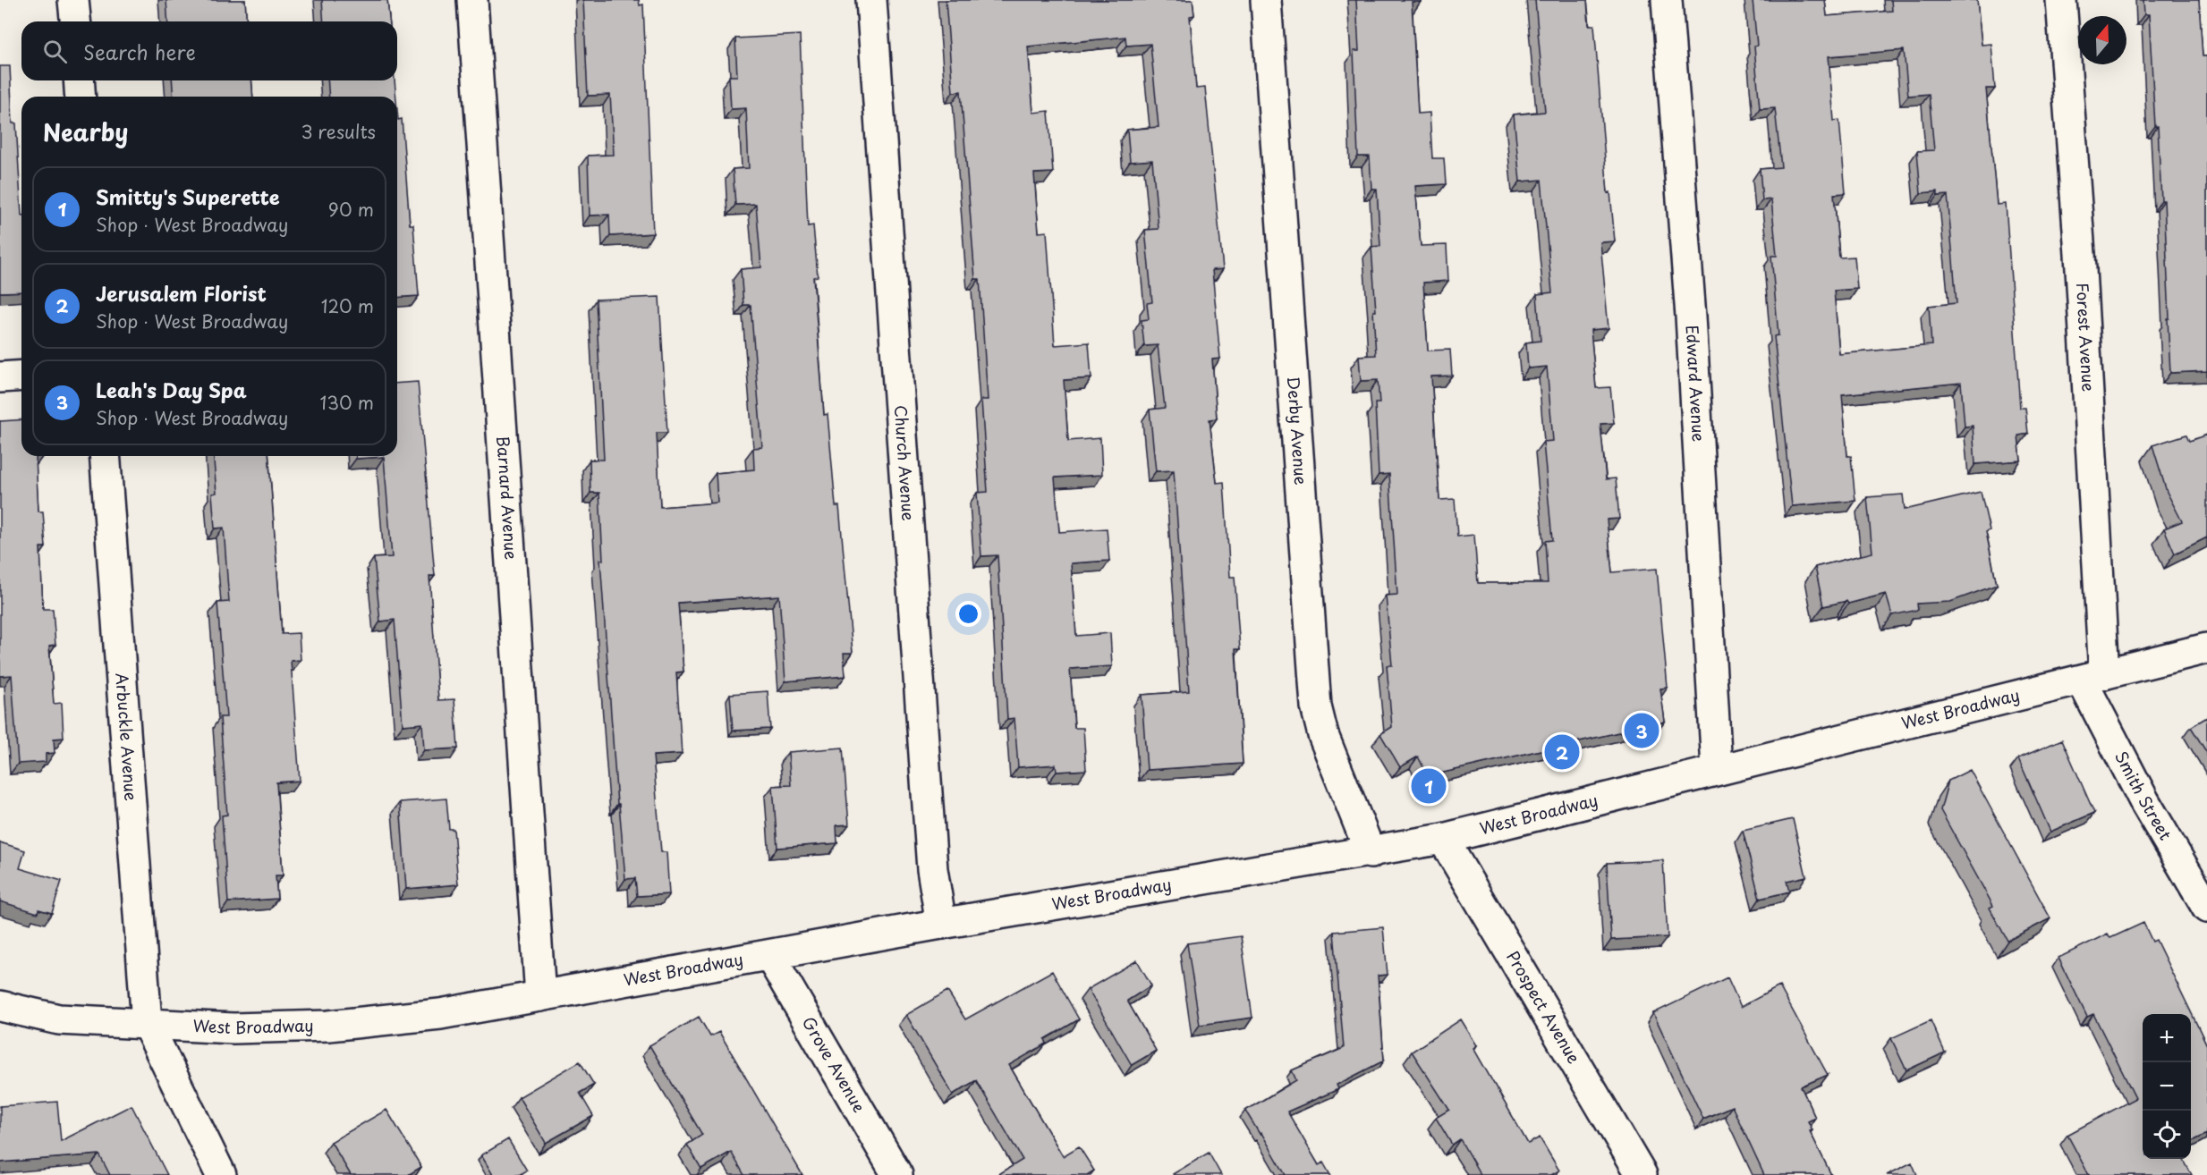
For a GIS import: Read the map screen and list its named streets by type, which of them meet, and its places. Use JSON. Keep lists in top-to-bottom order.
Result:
{
  "streets": {
    "street": [
      "Forest Avenue",
      "Edward Avenue",
      "Derby Avenue",
      "Church Avenue",
      "Barnard Avenue",
      "West Broadway",
      "Arbuckle Avenue",
      "Smith Street",
      "Prospect Avenue",
      "Grove Avenue"
    ]
  },
  "crossings": [
    ["Forest Avenue", "West Broadway"],
    ["Forest Avenue", "Smith Street"],
    ["Edward Avenue", "West Broadway"],
    ["Derby Avenue", "West Broadway"],
    ["Church Avenue", "West Broadway"],
    ["Barnard Avenue", "West Broadway"],
    ["West Broadway", "Arbuckle Avenue"],
    ["West Broadway", "Smith Street"],
    ["West Broadway", "Prospect Avenue"],
    ["West Broadway", "Grove Avenue"]
  ],
  "north": "top",
  "page": {
    "search": "Search here",
    "heading": ["Nearby", "3 results"],
    "list": [
      {
        "mark": "1",
        "name": "Smitty's Superette",
        "note": "Shop · West Broadway",
        "value": "90 m"
      },
      {
        "mark": "2",
        "name": "Jerusalem Florist",
        "note": "Shop · West Broadway",
        "value": "120 m"
      },
      {
        "mark": "3",
        "name": "Leah's Day Spa",
        "note": "Shop · West Broadway",
        "value": "130 m"
      }
    ],
    "pins": ["3", "2", "1"],
    "map_buttons": ["+", "−"]
  }
}
